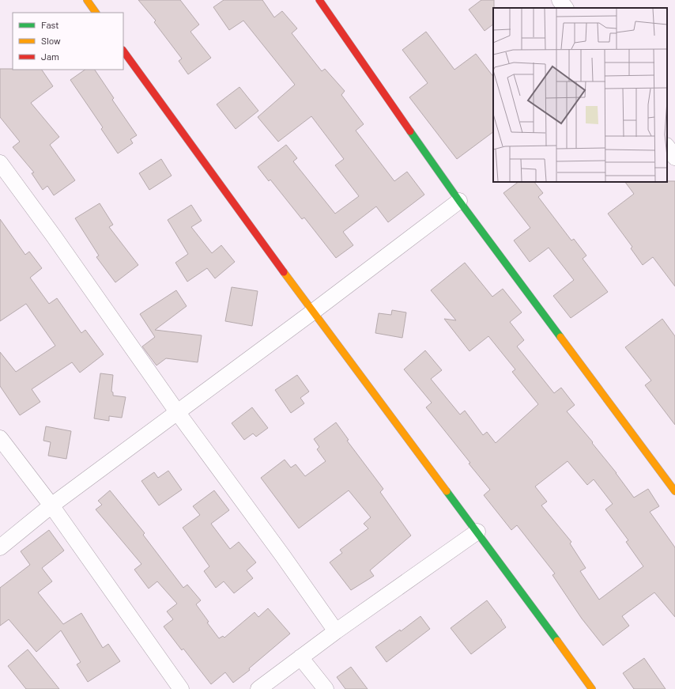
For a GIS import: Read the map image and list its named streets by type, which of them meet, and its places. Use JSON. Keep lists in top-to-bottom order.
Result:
{
  "legend": ["Fast", "Slow", "Jam"]
}
